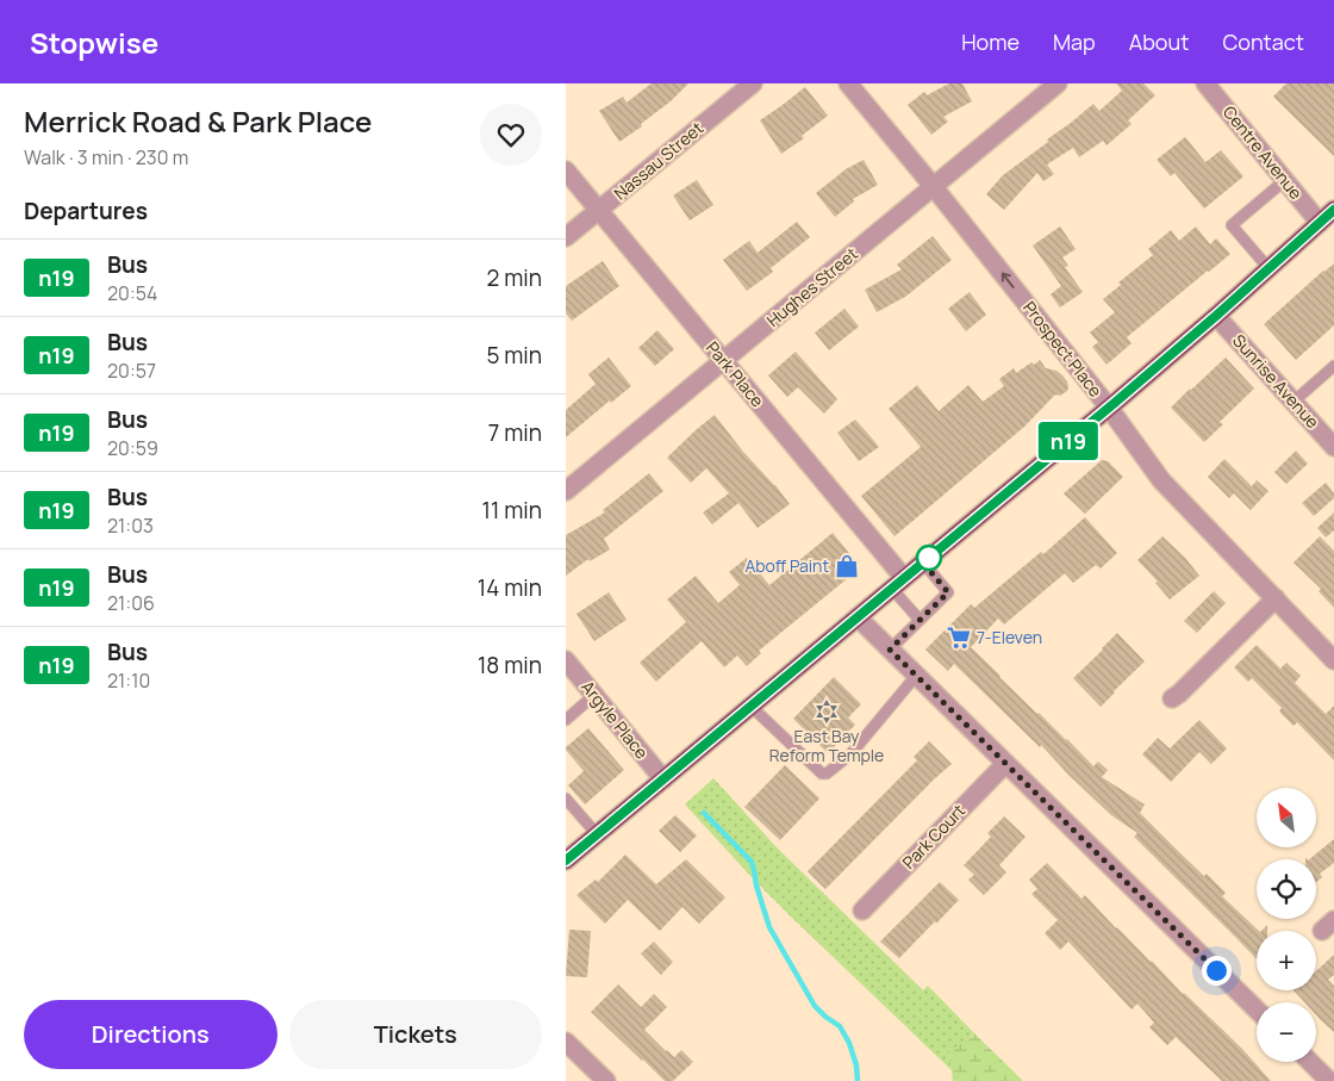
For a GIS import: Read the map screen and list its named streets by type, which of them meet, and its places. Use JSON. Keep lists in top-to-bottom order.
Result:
{
  "streets": {
    "street": [
      "Centre Avenue",
      "Nassau Street",
      "Hughes Street",
      "Prospect Place",
      "Park Place",
      "Sunrise Avenue",
      "Argyle Place",
      "Park Court"
    ]
  },
  "crossings": [
    ["Nassau Street", "Park Place"],
    ["Hughes Street", "Prospect Place"],
    ["Hughes Street", "Park Place"]
  ],
  "one_way": ["Prospect Place"],
  "places": {
    "shop": ["Aboff Paint"],
    "supermarket": ["7-Eleven"],
    "synagogue": ["East Bay Reform Temple"]
  },
  "lines": ["bus line n19"],
  "north": "top left",
  "page": {
    "header": "Stopwise",
    "nav": [
      "Home",
      "Map",
      "About",
      "Contact"
    ],
    "heading": [
      ["Merrick Road & Park Place", "Walk · 3 min · 230 m"],
      "Departures"
    ],
    "on_map": "n19",
    "list": [
      {
        "mark": "n19",
        "name": "Bus",
        "note": "20:54",
        "value": "2 min"
      },
      {
        "mark": "n19",
        "name": "Bus",
        "note": "20:57",
        "value": "5 min"
      },
      {
        "mark": "n19",
        "name": "Bus",
        "note": "20:59",
        "value": "7 min"
      },
      {
        "mark": "n19",
        "name": "Bus",
        "note": "21:03",
        "value": "11 min"
      },
      {
        "mark": "n19",
        "name": "Bus",
        "note": "21:06",
        "value": "14 min"
      },
      {
        "mark": "n19",
        "name": "Bus",
        "note": "21:10",
        "value": "18 min"
      }
    ],
    "map_buttons": ["+", "−"],
    "buttons": ["Directions", "Tickets"]
  }
}
